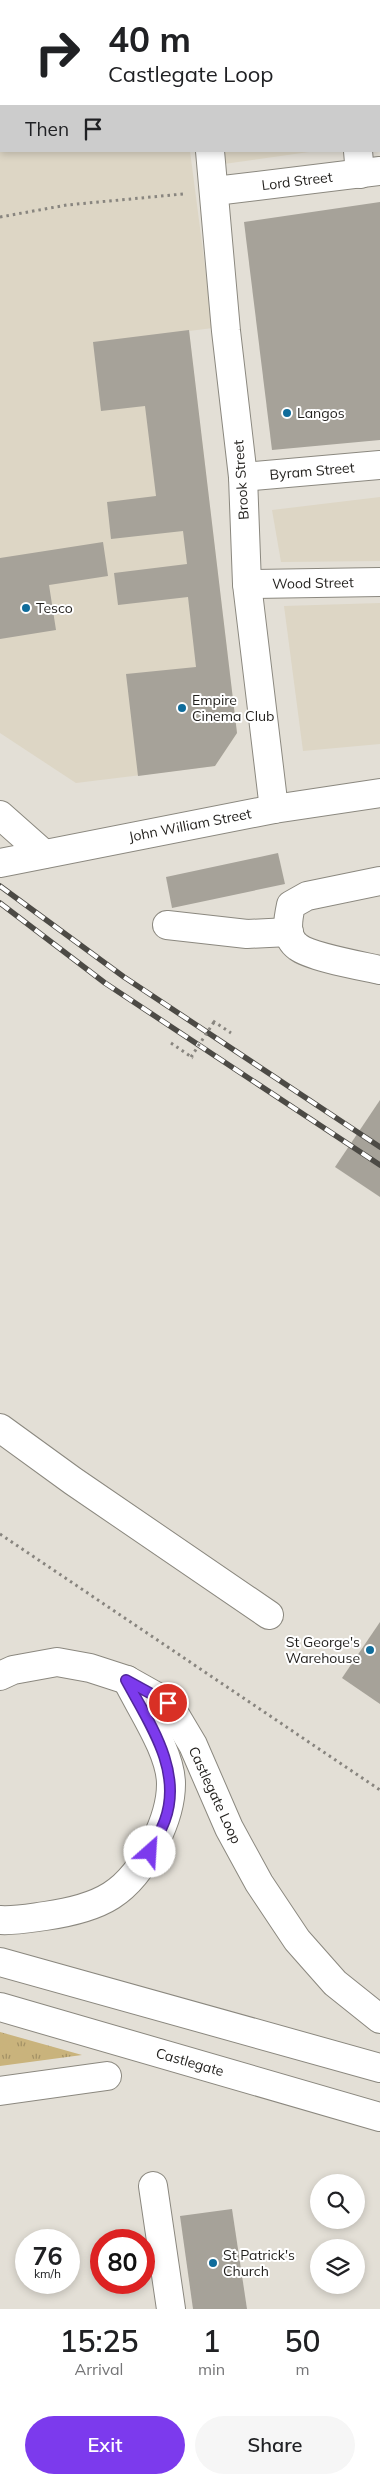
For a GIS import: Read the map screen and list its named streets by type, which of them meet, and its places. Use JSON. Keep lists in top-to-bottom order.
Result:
{
  "streets": {
    "main road": [
      "Lord Street",
      "Byram Street",
      "Brook Street",
      "Wood Street",
      "John William Street",
      "Castlegate Loop",
      "Castlegate"
    ]
  },
  "crossings": [
    ["Lord Street", "Brook Street"],
    ["Byram Street", "Brook Street"],
    ["Brook Street", "Wood Street"],
    ["Brook Street", "John William Street"]
  ],
  "places": [
    "Langos",
    "Tesco",
    "Empire Cinema Club",
    "St George's Warehouse",
    "St Patrick's Church"
  ],
  "page": {
    "turn": ["40 m", "Castlegate Loop"],
    "then": "Then",
    "speed": "76 km/h",
    "limit": "80",
    "eta": [
      "15:25",
      "Arrival",
      "1",
      "min",
      "50",
      "m"
    ],
    "buttons": ["Exit", "Share"]
  }
}
